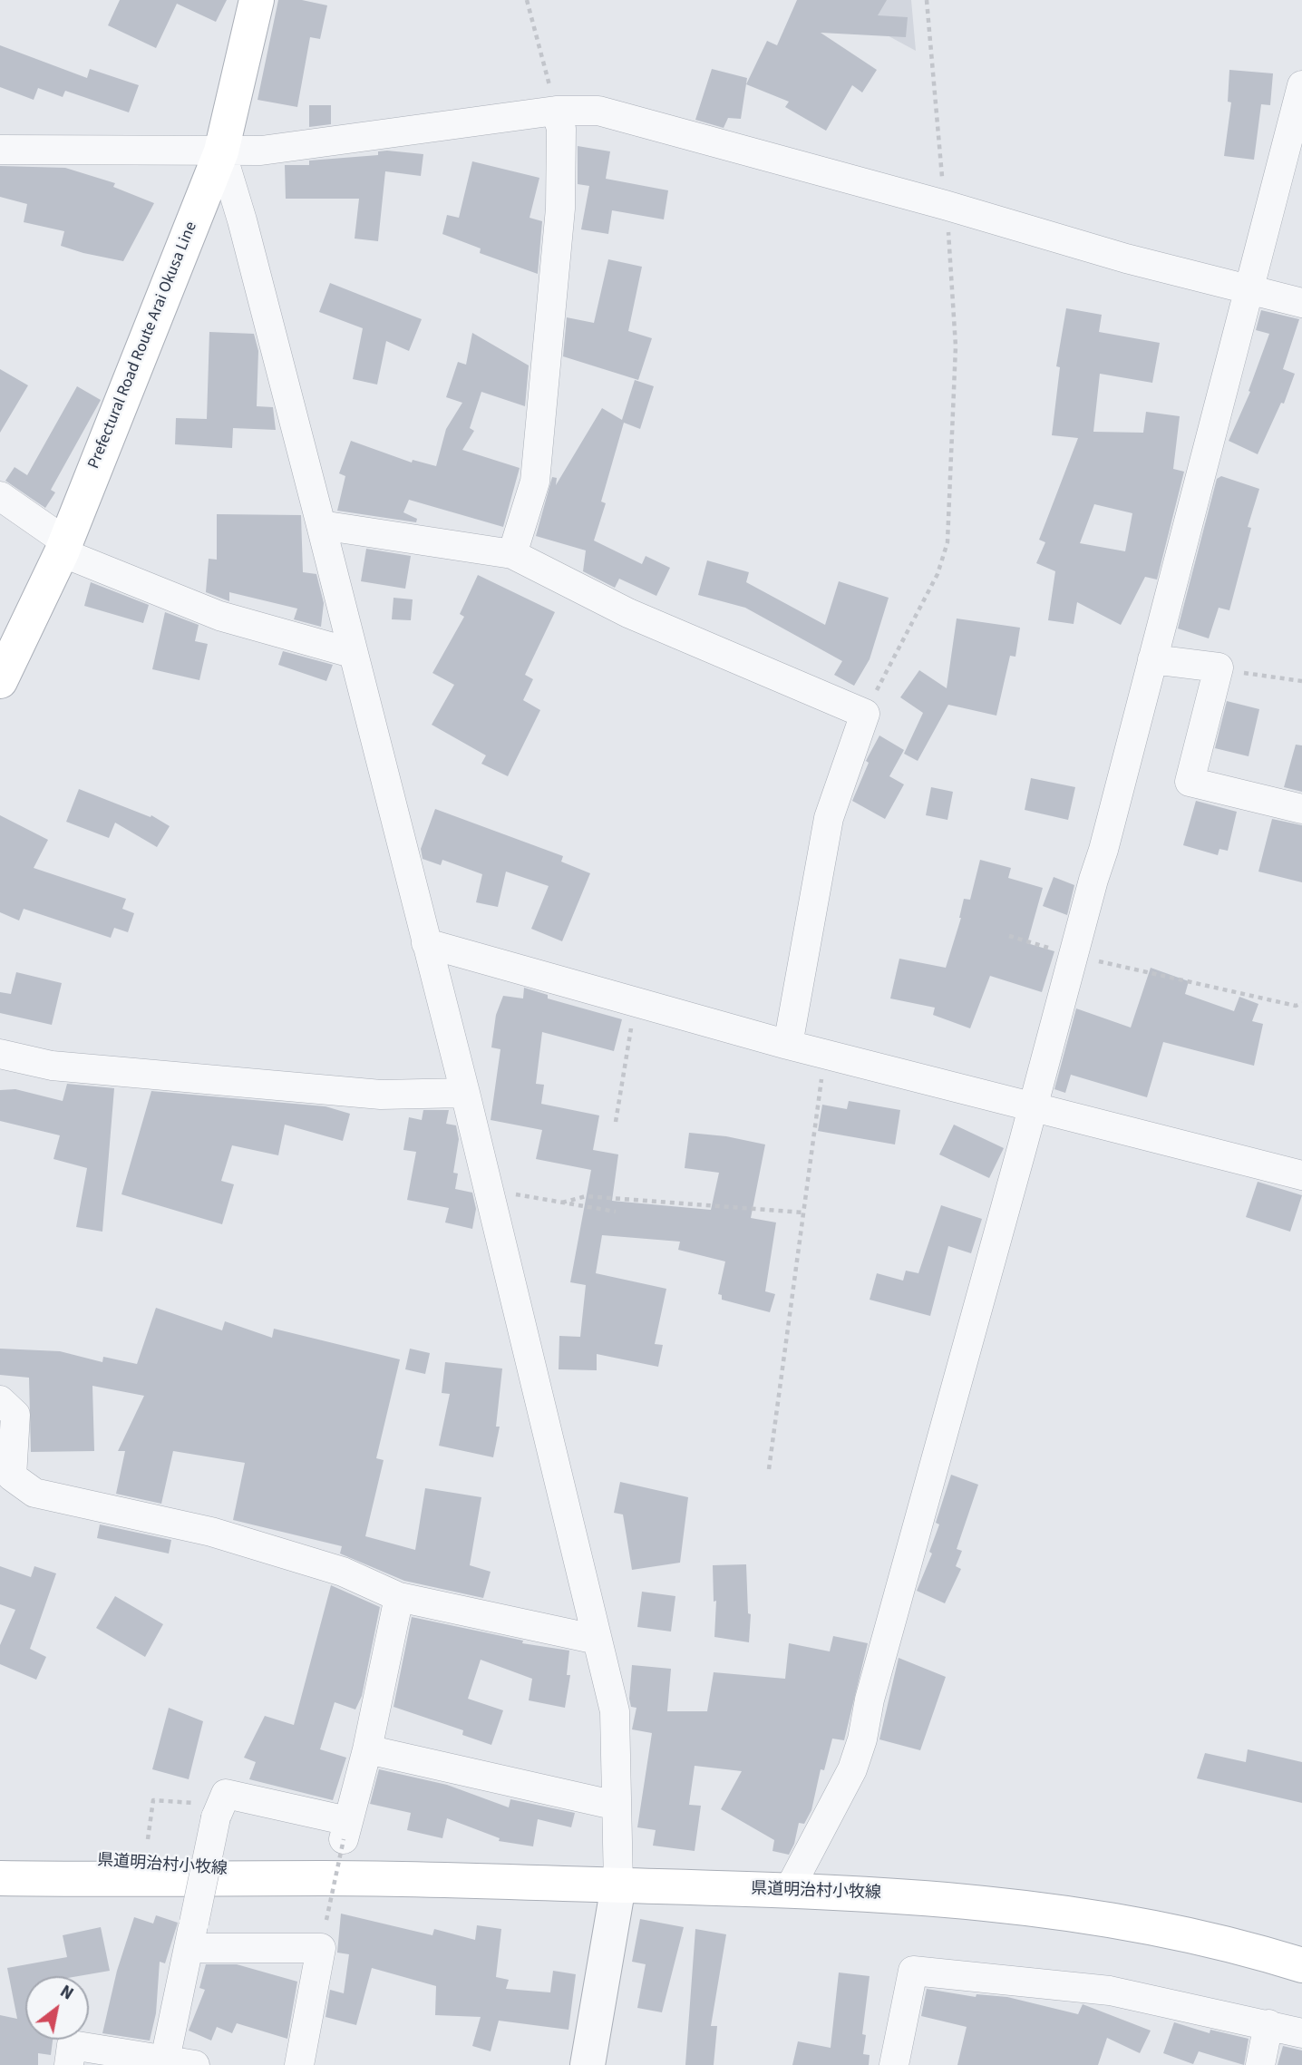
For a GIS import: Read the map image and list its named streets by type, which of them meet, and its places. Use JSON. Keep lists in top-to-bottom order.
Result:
{
  "streets": {
    "main road": ["Prefectural Road Route Arai Okusa Line", "県道明治村小牧線"]
  },
  "north": "top right"
}
